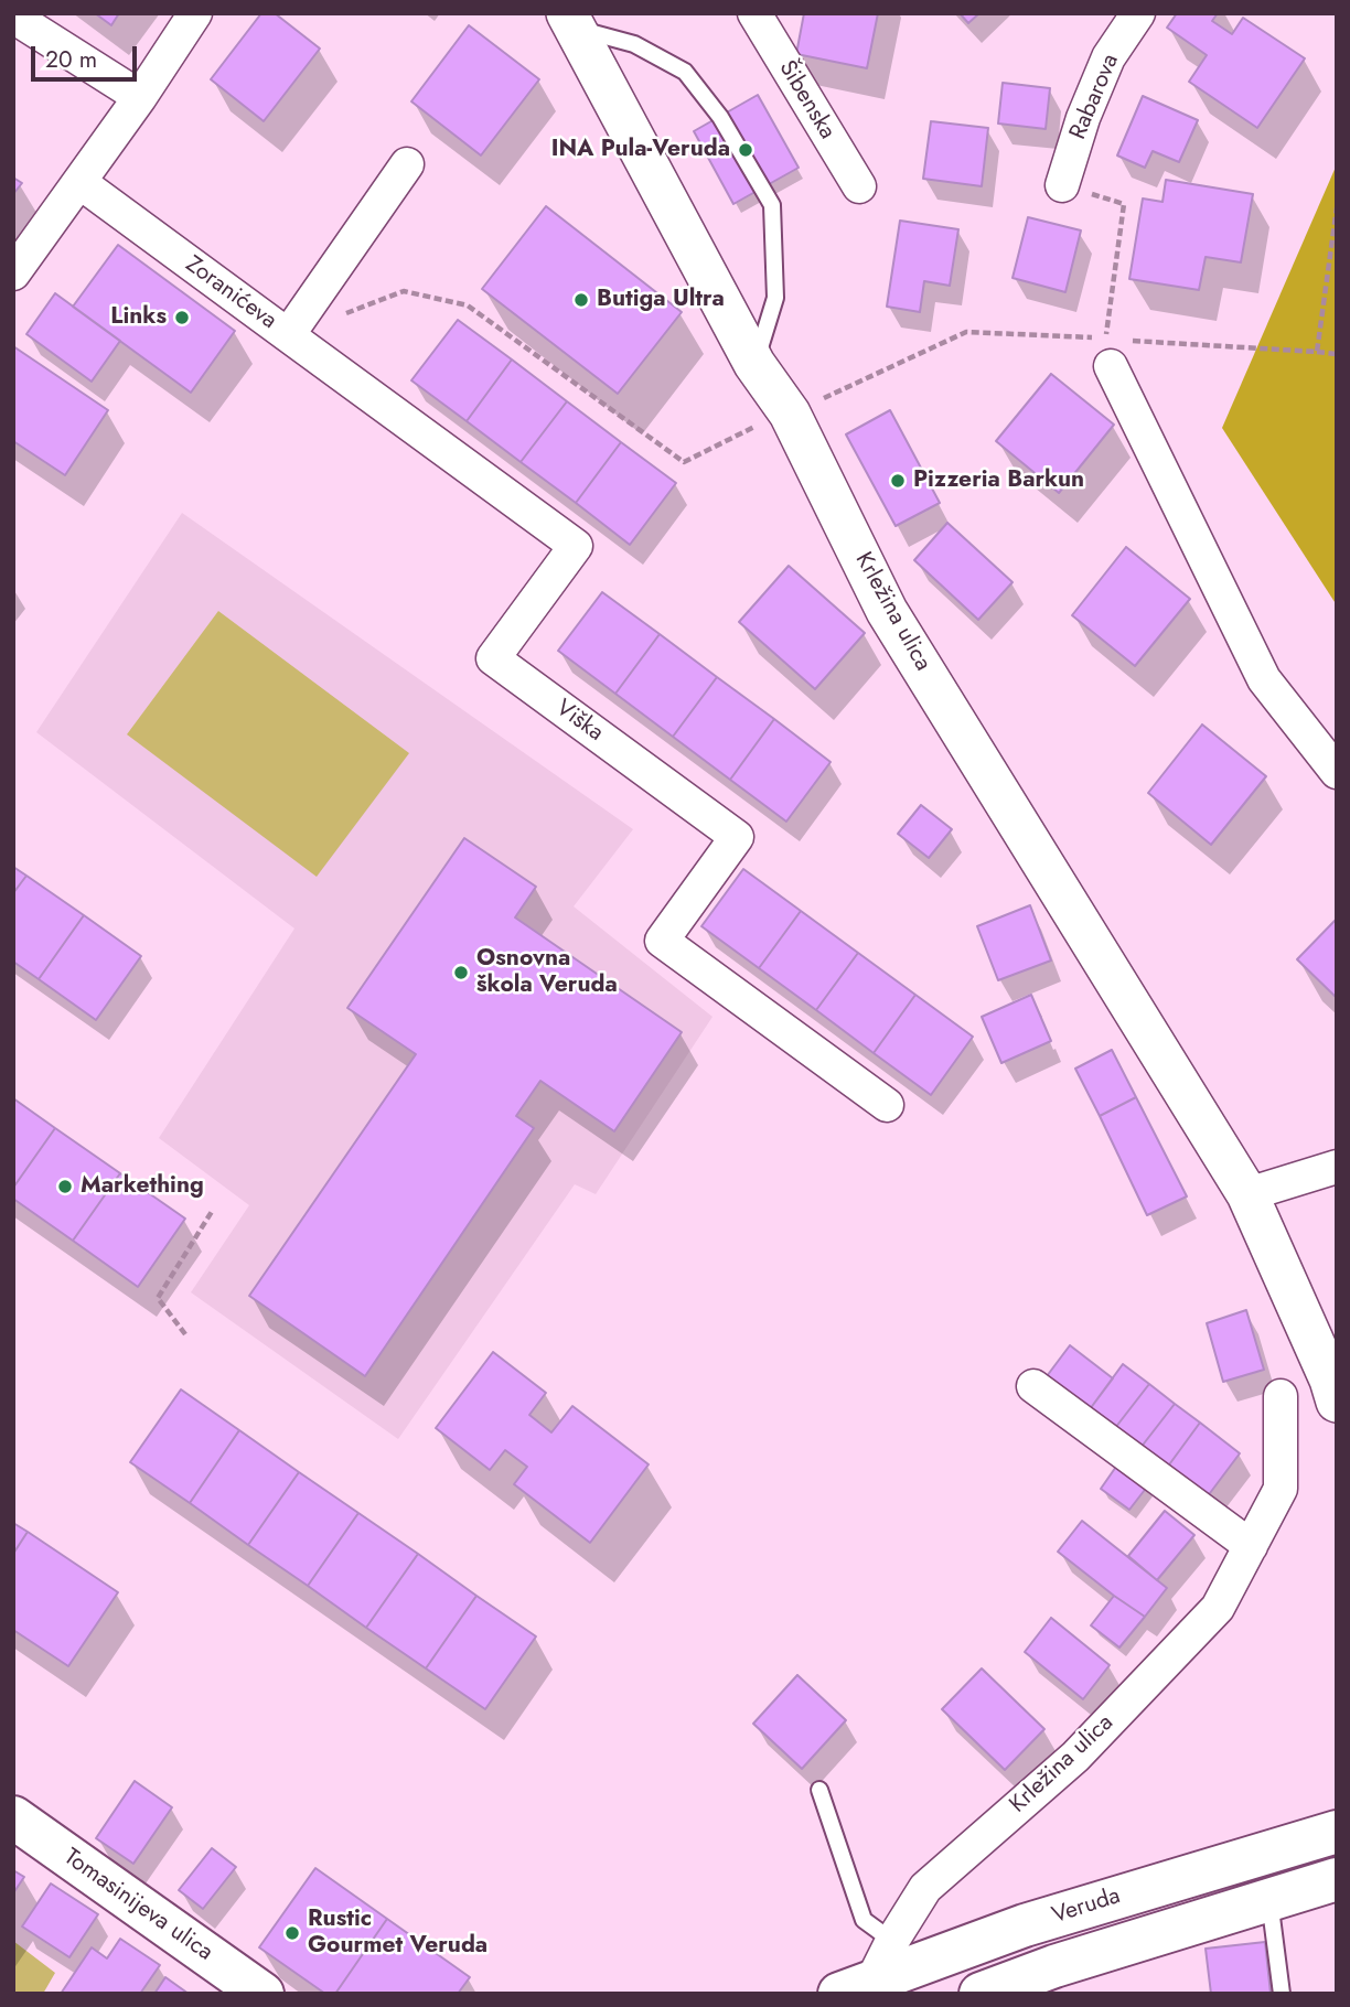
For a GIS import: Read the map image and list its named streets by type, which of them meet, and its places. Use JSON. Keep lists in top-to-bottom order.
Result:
{
  "streets": {
    "main road": ["Tomasinijeva ulica", "Veruda"],
    "street": [
      "Rabarova",
      "Šibenska",
      "Zoranićeva",
      "Krležina ulica",
      "Viška"
    ]
  },
  "crossings": [
    ["Zoranićeva", "Viška"],
    ["Krležina ulica", "Veruda"]
  ],
  "places": [
    "INA Pula-Veruda",
    "Butiga Ultra",
    "Links",
    "Pizzeria Barkun",
    "Osnovna škola Veruda",
    "Markething",
    "Rustic Gourmet Veruda"
  ],
  "scale_bar": "20 m"
}
